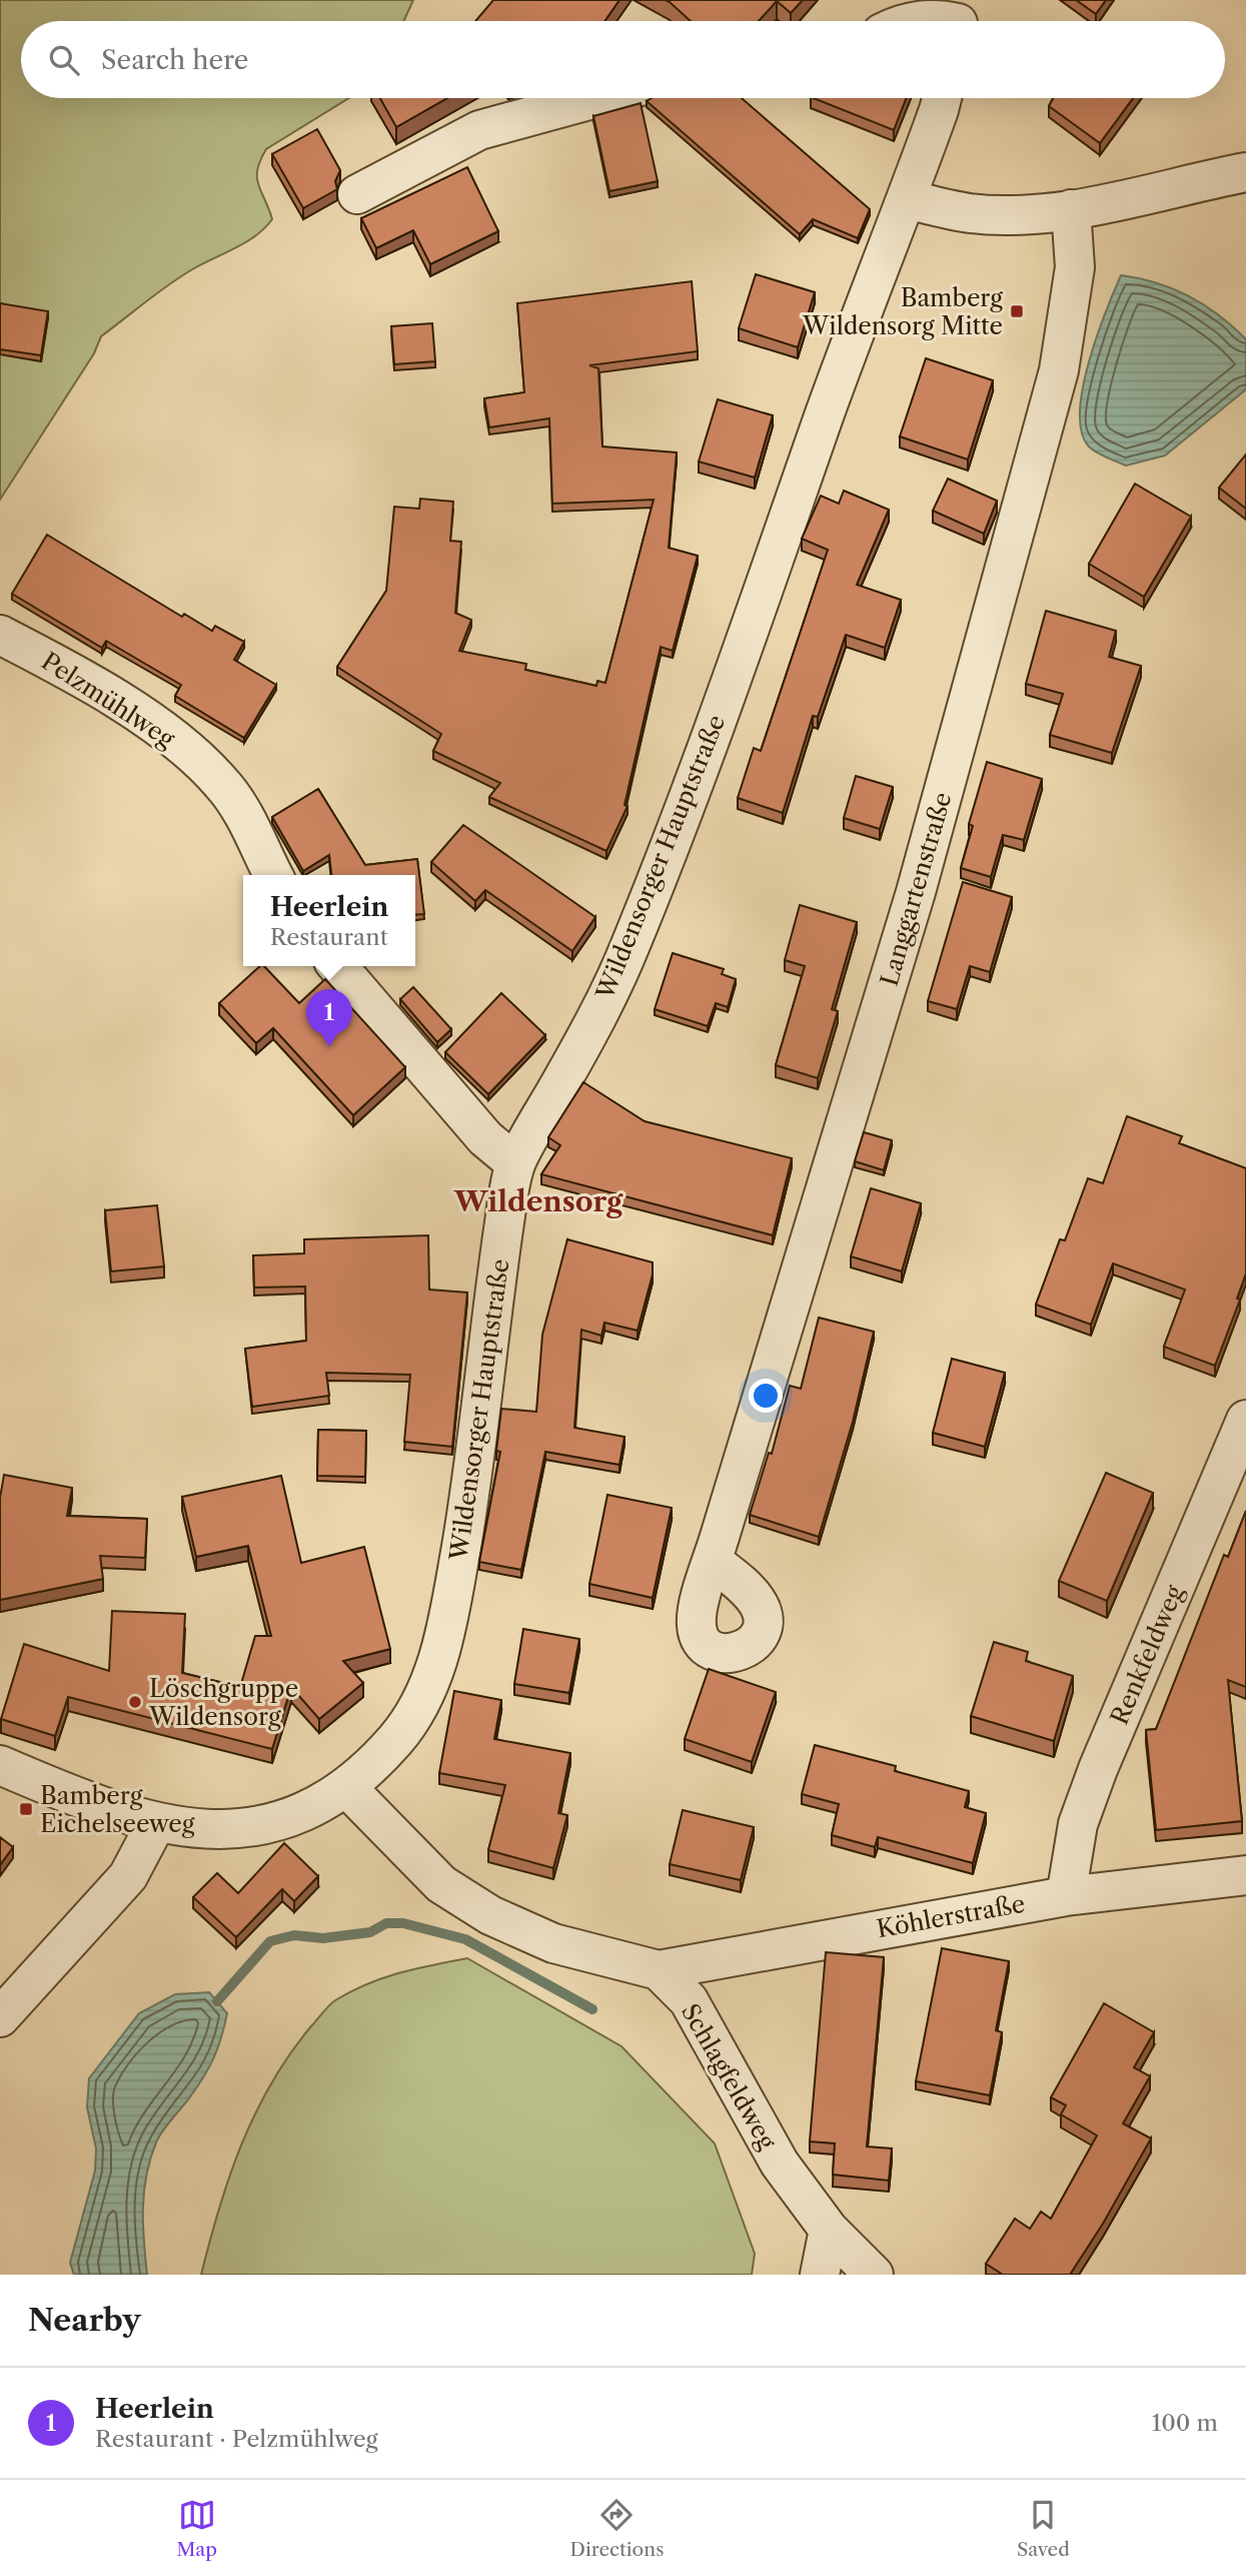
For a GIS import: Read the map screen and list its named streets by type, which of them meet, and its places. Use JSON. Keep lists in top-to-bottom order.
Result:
{
  "streets": {
    "street": [
      "Pelzmühlweg",
      "Wildensorger Hauptstraße",
      "Langgartenstraße",
      "Renkfeldweg",
      "Köhlerstraße",
      "Schlagfeldweg"
    ]
  },
  "crossings": [
    ["Renkfeldweg", "Köhlerstraße"],
    ["Köhlerstraße", "Schlagfeldweg"]
  ],
  "districts": ["Wildensorg"],
  "places": {
    "transit": ["Bamberg Wildensorg Mitte", "Bamberg Eichelseeweg"],
    "other": ["Löschgruppe Wildensorg"]
  },
  "page": {
    "search": "Search here",
    "popup": ["Heerlein", "Restaurant"],
    "pins": "1",
    "heading": "Nearby",
    "list": [
      {
        "mark": "1",
        "name": "Heerlein",
        "note": "Restaurant · Pelzmühlweg",
        "value": "100 m"
      }
    ],
    "nav": ["Map", "Directions", "Saved"]
  }
}
